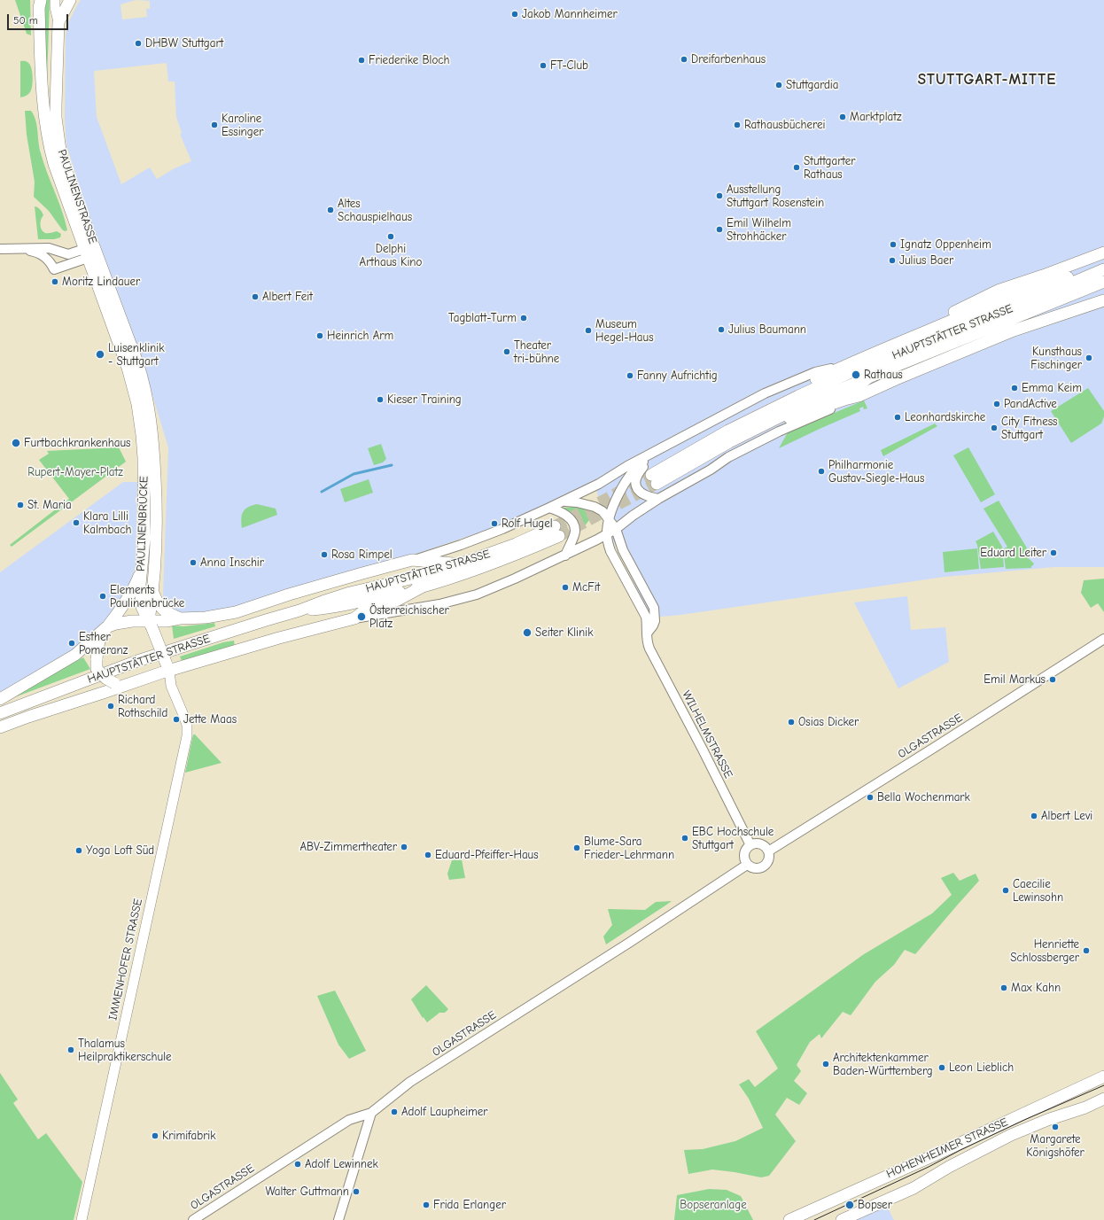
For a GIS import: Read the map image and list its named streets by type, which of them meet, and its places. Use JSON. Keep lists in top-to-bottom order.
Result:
{
  "streets": {
    "main road": [
      "PAULINENSTRASSE",
      "HAUPTSTÄTTER STRASSE",
      "PAULINENBRÜCKE",
      "IMMENHOFER STRASSE",
      "HOHENHEIMER STRASSE"
    ],
    "street": ["WILHELMSTRASSE", "OLGASTRASSE"]
  },
  "crossings": [
    ["PAULINENSTRASSE", "PAULINENBRÜCKE"],
    ["WILHELMSTRASSE", "OLGASTRASSE"]
  ],
  "districts": ["STUTTGART-MITTE"],
  "parks": ["Rupert-Mayer-Platz", "Bopseranlage"],
  "places": [
    "Jakob Mannheimer",
    "DHBW Stuttgart",
    "Dreifarbenhaus",
    "Friederike Bloch",
    "FT-Club",
    "Stuttgardia",
    "Marktplatz",
    "Karoline Essinger",
    "Rathausbücherei",
    "Stuttgarter Rathaus",
    "Ausstellung Stuttgart Rosenstein",
    "Altes Schauspielhaus",
    "Emil Wilhelm Strohhäcker",
    "Delphi Arthaus Kino",
    "Ignatz Oppenheim",
    "Julius Baer",
    "Moritz Lindauer",
    "Albert Feit",
    "Tagblatt-Turm",
    "Julius Baumann",
    "Museum Hegel-Haus",
    "Heinrich Arm",
    "Theater tri-bühne",
    "Luisenklinik - Stuttgart",
    "Kunsthaus Fischinger",
    "Rathaus",
    "Fanny Aufrichtig",
    "Emma Keim",
    "Kieser Training",
    "PandActive",
    "Leonhardskirche",
    "City Fitness Stuttgart",
    "Furtbachkrankenhaus",
    "Philharmonie Gustav-Siegle-Haus",
    "St. Maria",
    "Klara Lilli Kalmbach",
    "Rolf Hugel",
    "Eduard Leiter",
    "Rosa Rimpel",
    "Anna Inschir",
    "McFit",
    "Elements Paulinenbrücke",
    "Österreichischer Platz",
    "Seiter Klinik",
    "Esther Pomeranz",
    "Emil Markus",
    "Richard Rothschild",
    "Jette Maas",
    "Osias Dicker",
    "Bella Wochenmark",
    "Albert Levi",
    "EBC Hochschule Stuttgart",
    "ABV-Zimmertheater",
    "Blume-Sara Frieder-Lehrmann",
    "Yoga Loft Süd",
    "Eduard-Pfeiffer-Haus",
    "Caecilie Lewinsohn",
    "Henriette Schlossberger",
    "Max Kahn",
    "Thalamus Heilpraktikerschule",
    "Architektenkammer Baden-Württemberg",
    "Leon Lieblich",
    "Adolf Laupheimer",
    "Margarete Königshöfer",
    "Krimifabrik",
    "Adolf Lewinnek",
    "Walter Guttmann",
    "Frida Erlanger",
    "Bopser"
  ],
  "scale_bar": "50 m"
}
